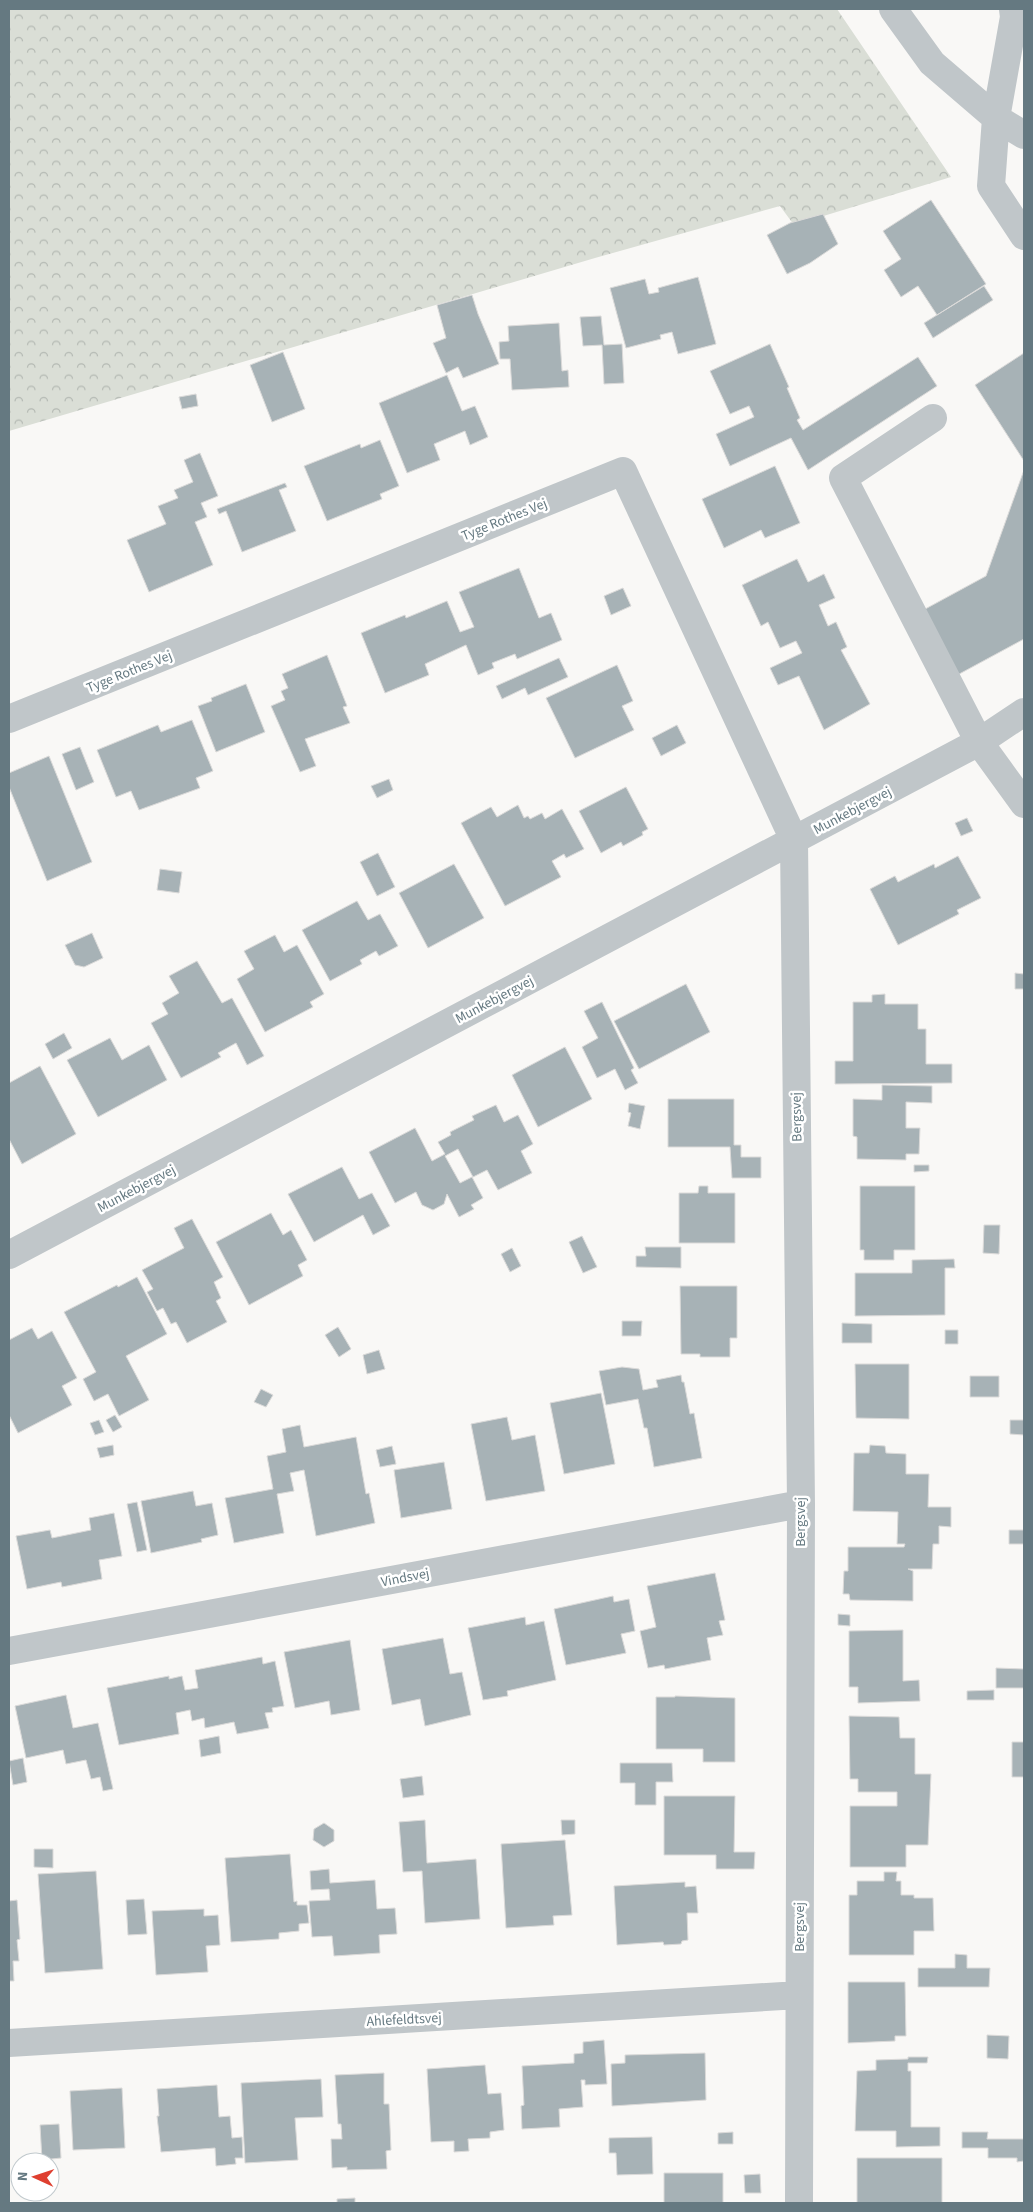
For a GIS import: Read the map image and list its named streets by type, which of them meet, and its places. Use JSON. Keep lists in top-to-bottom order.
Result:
{
  "streets": {
    "street": [
      "Tyge Rothes Vej",
      "Munkebjergvej",
      "Bergsvej",
      "Vindsvej",
      "Ahlefeldtsvej"
    ]
  },
  "crossings": [
    ["Tyge Rothes Vej", "Munkebjergvej"],
    ["Tyge Rothes Vej", "Bergsvej"],
    ["Munkebjergvej", "Bergsvej"],
    ["Bergsvej", "Vindsvej"],
    ["Bergsvej", "Ahlefeldtsvej"]
  ],
  "north": "left"
}
